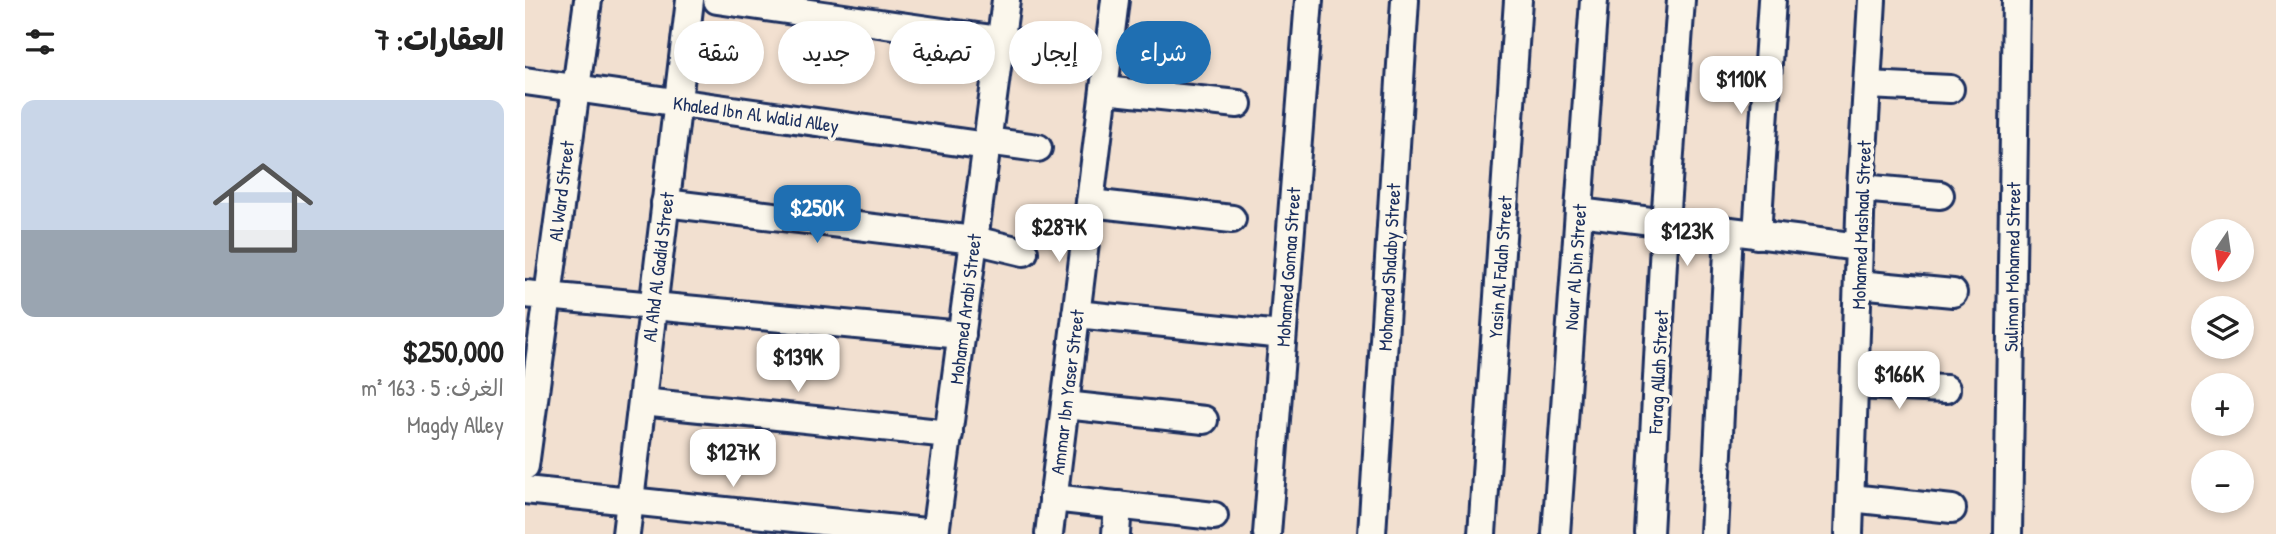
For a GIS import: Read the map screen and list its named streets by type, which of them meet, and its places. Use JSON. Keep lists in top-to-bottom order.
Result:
{
  "streets": {
    "street": [
      "Khaled Ibn Al Walid Alley",
      "Al Ward Street",
      "Mohamed Mashaal Street",
      "Al Ahd Al Gadid Street",
      "Mohamed Gomaa Street",
      "Mohamed Shalaby Street",
      "Yasin Al Falah Street",
      "Nour Al Din Street",
      "Suliman Mohamed Street",
      "Mohamed Arabi Street",
      "Farag Allah Street",
      "Ammar Ibn Yaser Street"
    ]
  },
  "crossings": [
    ["Khaled Ibn Al Walid Alley", "Al Ward Street"],
    ["Khaled Ibn Al Walid Alley", "Al Ahd Al Gadid Street"],
    ["Khaled Ibn Al Walid Alley", "Mohamed Arabi Street"]
  ],
  "north": "bottom",
  "page": {
    "heading": "العقارات: 7",
    "chip": [
      "شراء",
      "إيجار",
      "تصفية",
      "جديد",
      "شقة"
    ],
    "price": [
      "$110K",
      "$250K",
      "$287K",
      "$123K",
      "$139K",
      "$166K",
      "$127K"
    ],
    "list": [
      {
        "name": "$250,000",
        "note": "الغرف: 5 · 163 m² · Magdy Alley"
      }
    ],
    "map_buttons": ["+", "−"]
  }
}
